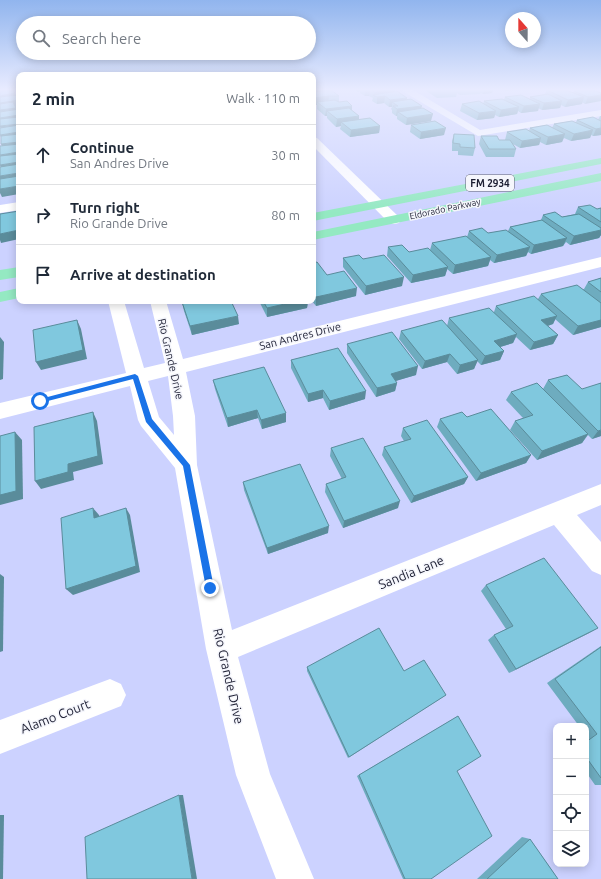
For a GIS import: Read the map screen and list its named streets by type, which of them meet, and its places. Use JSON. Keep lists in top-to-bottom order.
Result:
{
  "streets": {
    "main road": ["FM 2934", "Eldorado Parkway"],
    "street": [
      "San Andres Drive",
      "Rio Grande Drive",
      "Sandia Lane",
      "Alamo Court"
    ]
  },
  "crossings": [
    ["San Andres Drive", "Rio Grande Drive"],
    ["Rio Grande Drive", "Sandia Lane"]
  ],
  "north": "top",
  "page": {
    "search": "Search here",
    "heading": ["2 min", "Walk · 110 m"],
    "list": [
      ["Continue", "San Andres Drive", "30 m"],
      ["Turn right", "Rio Grande Drive", "80 m"],
      "Arrive at destination"
    ],
    "map_buttons": ["+", "−"]
  }
}
